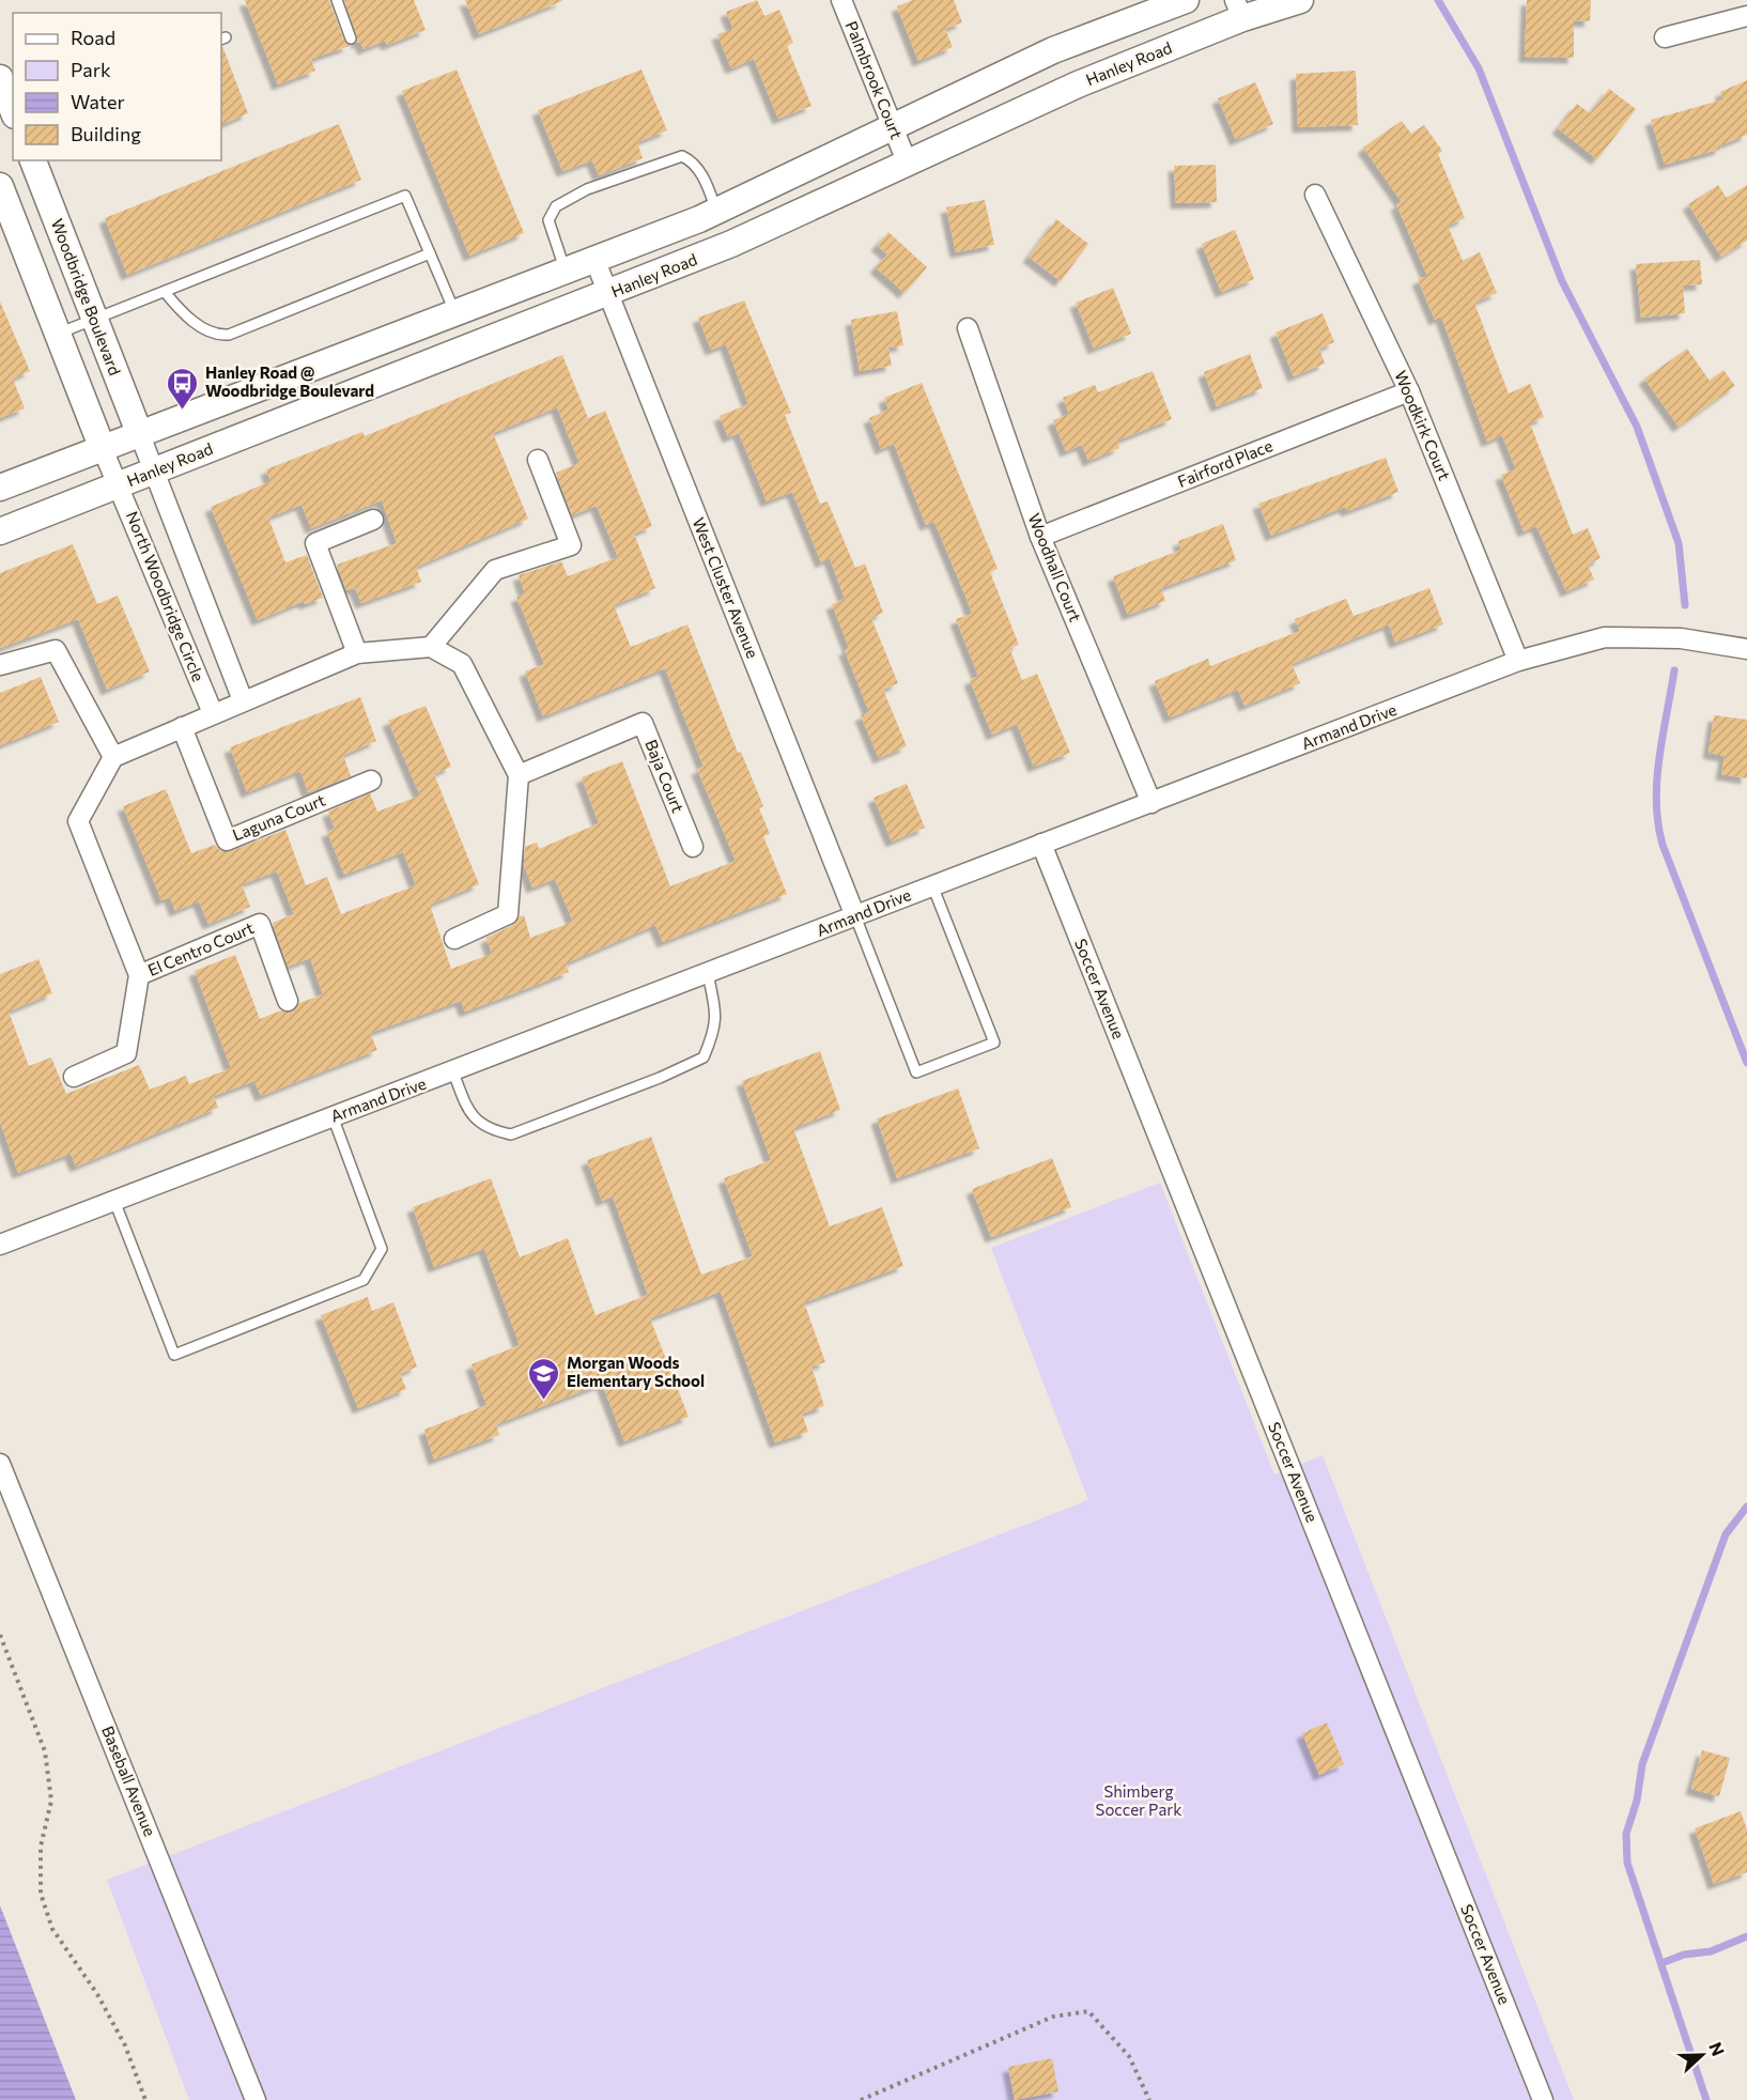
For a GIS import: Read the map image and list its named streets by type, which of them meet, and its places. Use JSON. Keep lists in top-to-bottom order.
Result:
{
  "streets": {
    "main road": ["Hanley Road", "Woodbridge Boulevard"],
    "street": [
      "Palmbrook Court",
      "Woodkirk Court",
      "Fairford Place",
      "Woodhall Court",
      "West Cluster Avenue",
      "North Woodbridge Circle",
      "Armand Drive",
      "Baja Court",
      "Laguna Court",
      "El Centro Court",
      "Soccer Avenue",
      "Baseball Avenue"
    ]
  },
  "crossings": [
    ["Hanley Road", "Palmbrook Court"],
    ["Hanley Road", "West Cluster Avenue"],
    ["Hanley Road", "North Woodbridge Circle"],
    ["Woodkirk Court", "Fairford Place"],
    ["Woodkirk Court", "Armand Drive"],
    ["Fairford Place", "Woodhall Court"],
    ["Woodhall Court", "Armand Drive"],
    ["West Cluster Avenue", "Armand Drive"],
    ["Armand Drive", "Soccer Avenue"]
  ],
  "parks": ["Shimberg Soccer Park"],
  "places": {
    "bus stop": ["Hanley Road @ Woodbridge Boulevard"],
    "school or university": ["Morgan Woods Elementary School"]
  },
  "legend": [
    "Road",
    "Park",
    "Water",
    "Building"
  ],
  "north": "right"
}
